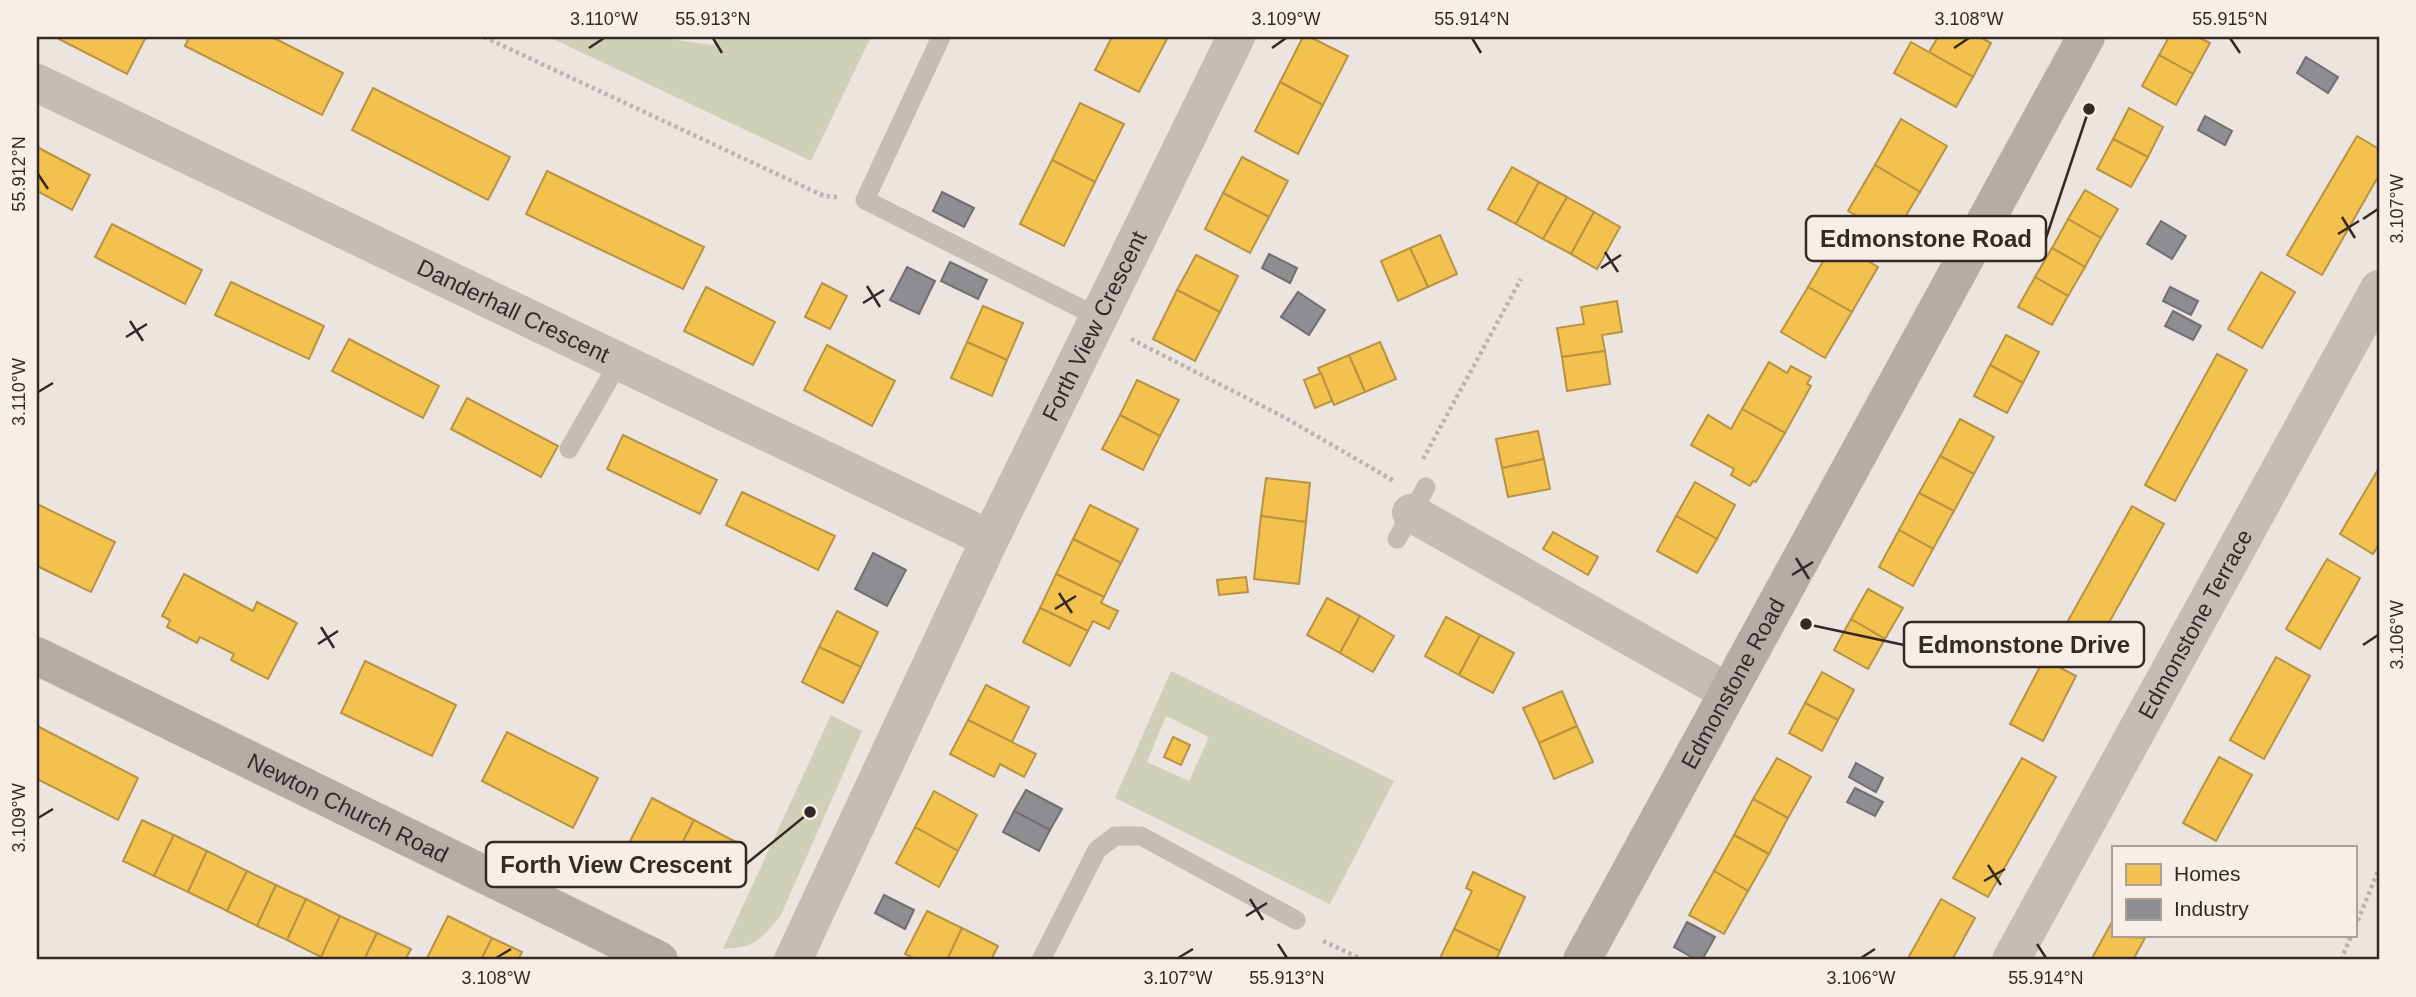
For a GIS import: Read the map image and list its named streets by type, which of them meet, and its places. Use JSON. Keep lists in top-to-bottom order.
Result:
{
  "streets": {
    "street": [
      "Danderhall Crescent",
      "Forth View Crescent",
      "Edmonstone Terrace",
      "Edmonstone Road",
      "Newton Church Road"
    ]
  },
  "crossings": [
    ["Danderhall Crescent", "Forth View Crescent"]
  ],
  "places": ["Edmonstone Road", "Edmonstone Drive", "Forth View Crescent"],
  "legend": ["Homes", "Industry"],
  "coordinates": [
    "3.110°W",
    "55.913°N",
    "3.109°W",
    "55.914°N",
    "3.108°W",
    "55.915°N",
    "55.912°N",
    "3.107°W",
    "3.106°W"
  ]
}
